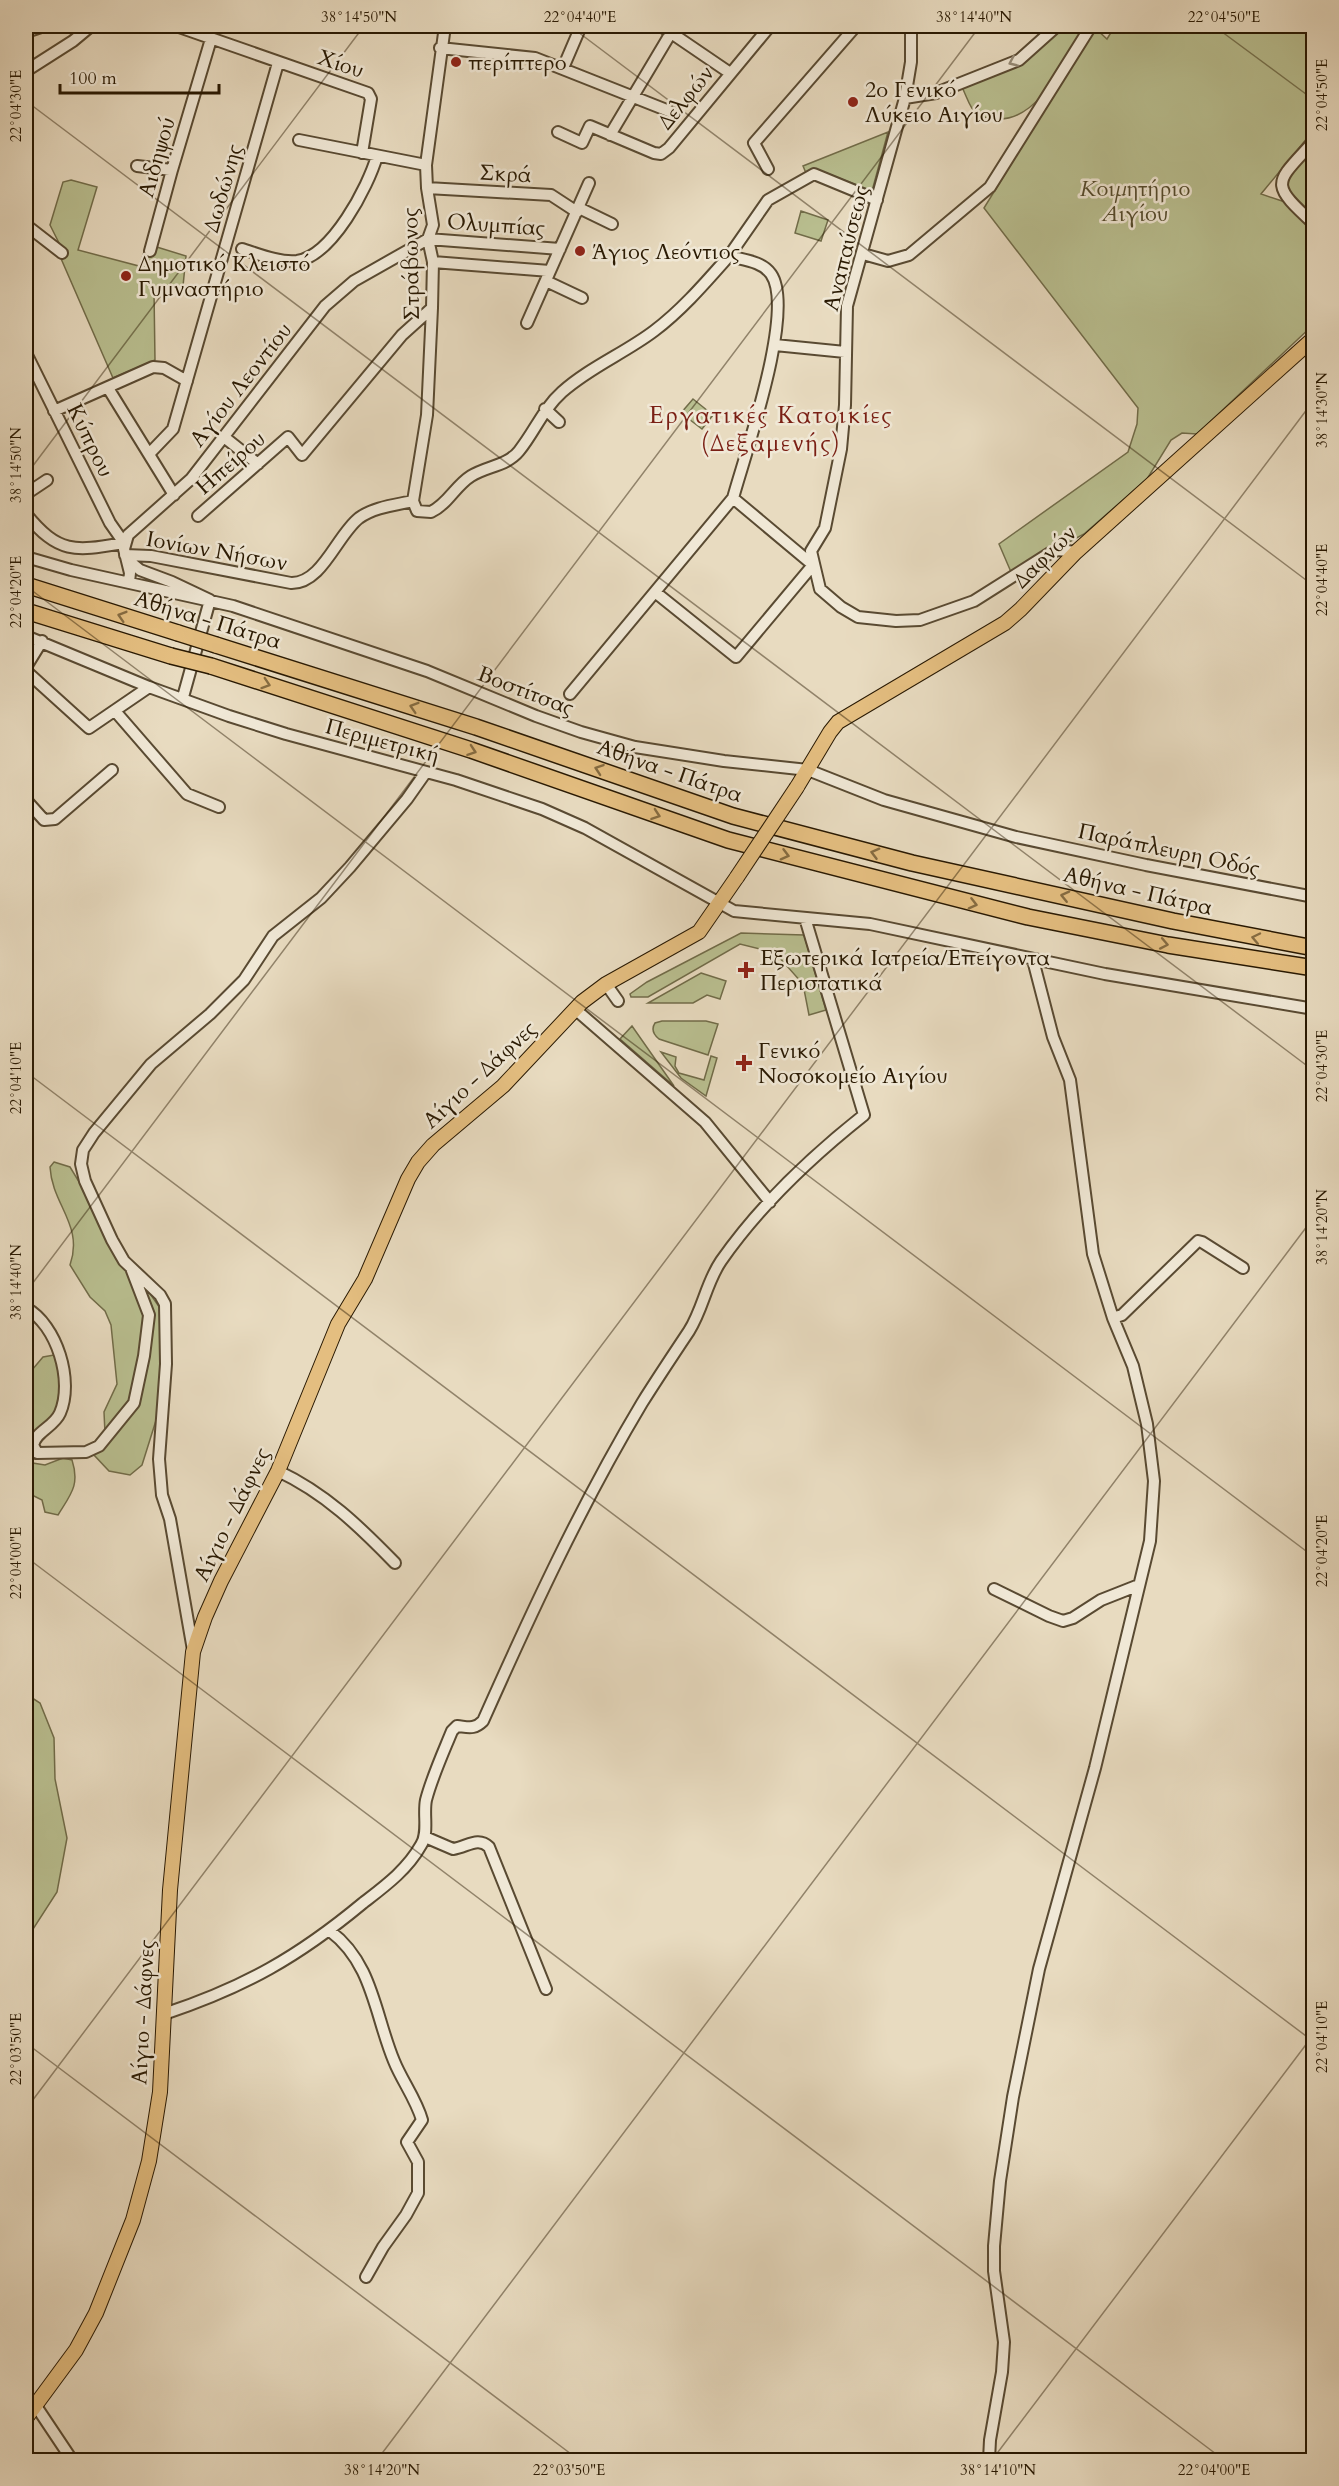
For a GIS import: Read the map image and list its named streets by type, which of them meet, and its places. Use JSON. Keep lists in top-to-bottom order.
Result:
{
  "streets": {
    "highway": ["Αθήνα - Πάτρα"],
    "main road": ["Δαφνών", "Αίγιο - Δάφνες"],
    "street": [
      "Χίου",
      "Δελφών",
      "Αιδηψού",
      "Σκρά",
      "Δωδώνης",
      "Ολυμπίας",
      "Αναπαύσεως",
      "Στράβωνος",
      "Αγίου Λεοντίου",
      "Κύπρου",
      "Ηπείρου",
      "Ιονίων Νήσων",
      "Βοστίτσας",
      "Περιμετρική",
      "Παράπλευρη Οδός"
    ]
  },
  "crossings": [
    ["Χίου", "Αιδηψού"],
    ["Χίου", "Δωδώνης"],
    ["Σκρά", "Στράβωνος"],
    ["Ολυμπίας", "Στράβωνος"],
    ["Ολυμπίας", "Αγίου Λεοντίου"],
    ["Στράβωνος", "Αγίου Λεοντίου"],
    ["Στράβωνος", "Ηπείρου"],
    ["Στράβωνος", "Ιονίων Νήσων"],
    ["Αγίου Λεοντίου", "Κύπρου"],
    ["Δαφνών", "Βοστίτσας"],
    ["Δαφνών", "Αίγιο - Δάφνες"],
    ["Βοστίτσας", "Παράπλευρη Οδός"],
    ["Περιμετρική", "Αίγιο - Δάφνες"]
  ],
  "districts": ["Εργατικές Κατοικίες (Δεξαμενής)"],
  "parks": ["Κοιμητήριο Αιγίου"],
  "places": {
    "other": [
      "περίπτερο",
      "2ο Γενικό Λύκειο Αιγίου",
      "Άγιος Λεόντιος",
      "Δημοτικό Κλειστό Γυμναστήριο"
    ],
    "health": ["Εξωτερικά Ιατρεία/Επείγοντα Περιστατικά", "Γενικό Νοσοκομείο Αιγίου"]
  },
  "scale_bar": "100 m",
  "coordinates": [
    "38°14'50\"N",
    "22°04'40\"E",
    "38°14'40\"N",
    "22°04'50\"E",
    "22°04'30\"E",
    "38°14'30\"N",
    "22°04'20\"E",
    "22°04'10\"E",
    "38°14'20\"N",
    "22°04'00\"E",
    "22°03'50\"E",
    "38°14'10\"N"
  ]
}
